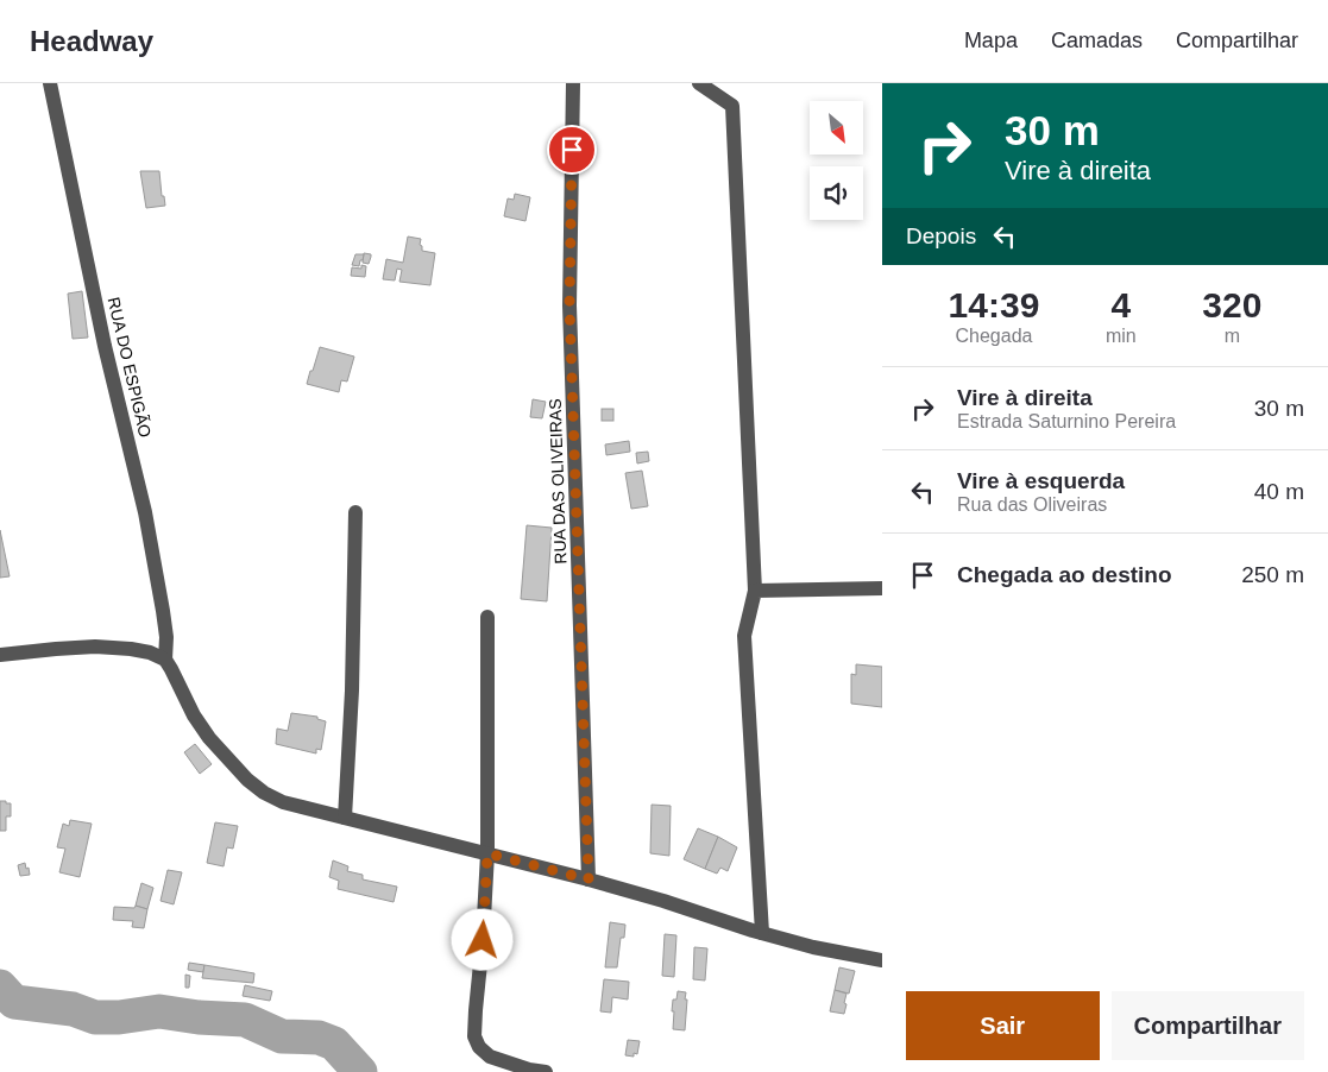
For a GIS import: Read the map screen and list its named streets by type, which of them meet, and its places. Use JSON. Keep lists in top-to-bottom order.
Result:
{
  "streets": {
    "street": ["RUA DO ESPIGÃO", "RUA DAS OLIVEIRAS"]
  },
  "north": "bottom right",
  "page": {
    "header": "Headway",
    "nav": ["Mapa", "Camadas", "Compartilhar"],
    "turn": ["30 m", "Vire à direita"],
    "then": "Depois",
    "eta": [
      "14:39",
      "Chegada",
      "4",
      "min",
      "320",
      "m"
    ],
    "list": [
      {
        "name": "Vire à direita",
        "note": "Estrada Saturnino Pereira",
        "value": "30 m"
      },
      {
        "name": "Vire à esquerda",
        "note": "Rua das Oliveiras",
        "value": "40 m"
      },
      {
        "name": "Chegada ao destino",
        "value": "250 m"
      }
    ],
    "buttons": ["Sair", "Compartilhar"]
  }
}
